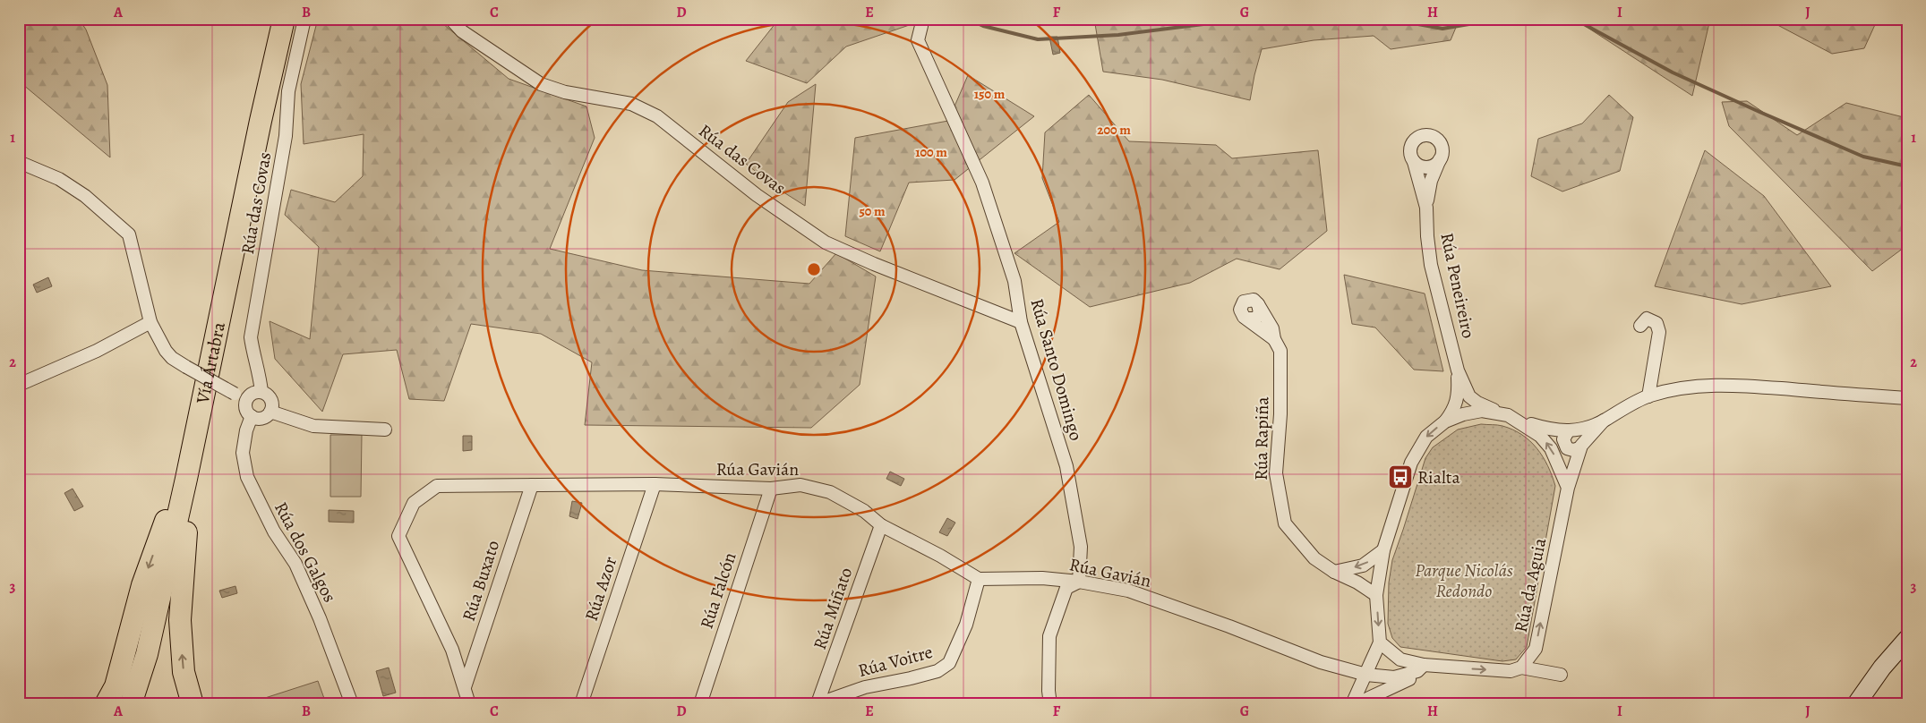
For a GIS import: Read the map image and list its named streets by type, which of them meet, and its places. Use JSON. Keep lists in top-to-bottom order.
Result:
{
  "streets": {
    "highway": ["Vía Ártabra"],
    "street": [
      "Rúa das Covas",
      "Rúa Peneireiro",
      "Rúa Santo Domingo",
      "Rúa Rapiña",
      "Rúa Gavián",
      "Rúa dos Galgos",
      "Rúa Buxato",
      "Rúa da Aguia",
      "Rúa Azor",
      "Rúa Falcón",
      "Rúa Miñato",
      "Rúa Voitre"
    ]
  },
  "crossings": [
    ["Rúa das Covas", "Rúa Santo Domingo"],
    ["Rúa das Covas", "Rúa dos Galgos"],
    ["Rúa Peneireiro", "Rúa da Aguia"],
    ["Rúa Santo Domingo", "Rúa Gavián"],
    ["Rúa Rapiña", "Rúa da Aguia"],
    ["Rúa Gavián", "Rúa Buxato"],
    ["Rúa Gavián", "Rúa Azor"],
    ["Rúa Gavián", "Rúa Falcón"],
    ["Rúa Gavián", "Rúa Miñato"],
    ["Rúa Gavián", "Rúa Voitre"],
    ["Rúa Miñato", "Rúa Voitre"]
  ],
  "parks": ["Parque Nicolás Redondo"],
  "places": {
    "bus stop": ["Rialta"]
  },
  "grid": {
    "columns": [
      "A",
      "B",
      "C",
      "D",
      "E",
      "F",
      "G",
      "H",
      "I",
      "J"
    ],
    "rows": ["1", "2", "3"]
  },
  "rings": [
    "150 m",
    "200 m",
    "100 m",
    "50 m"
  ]
}
